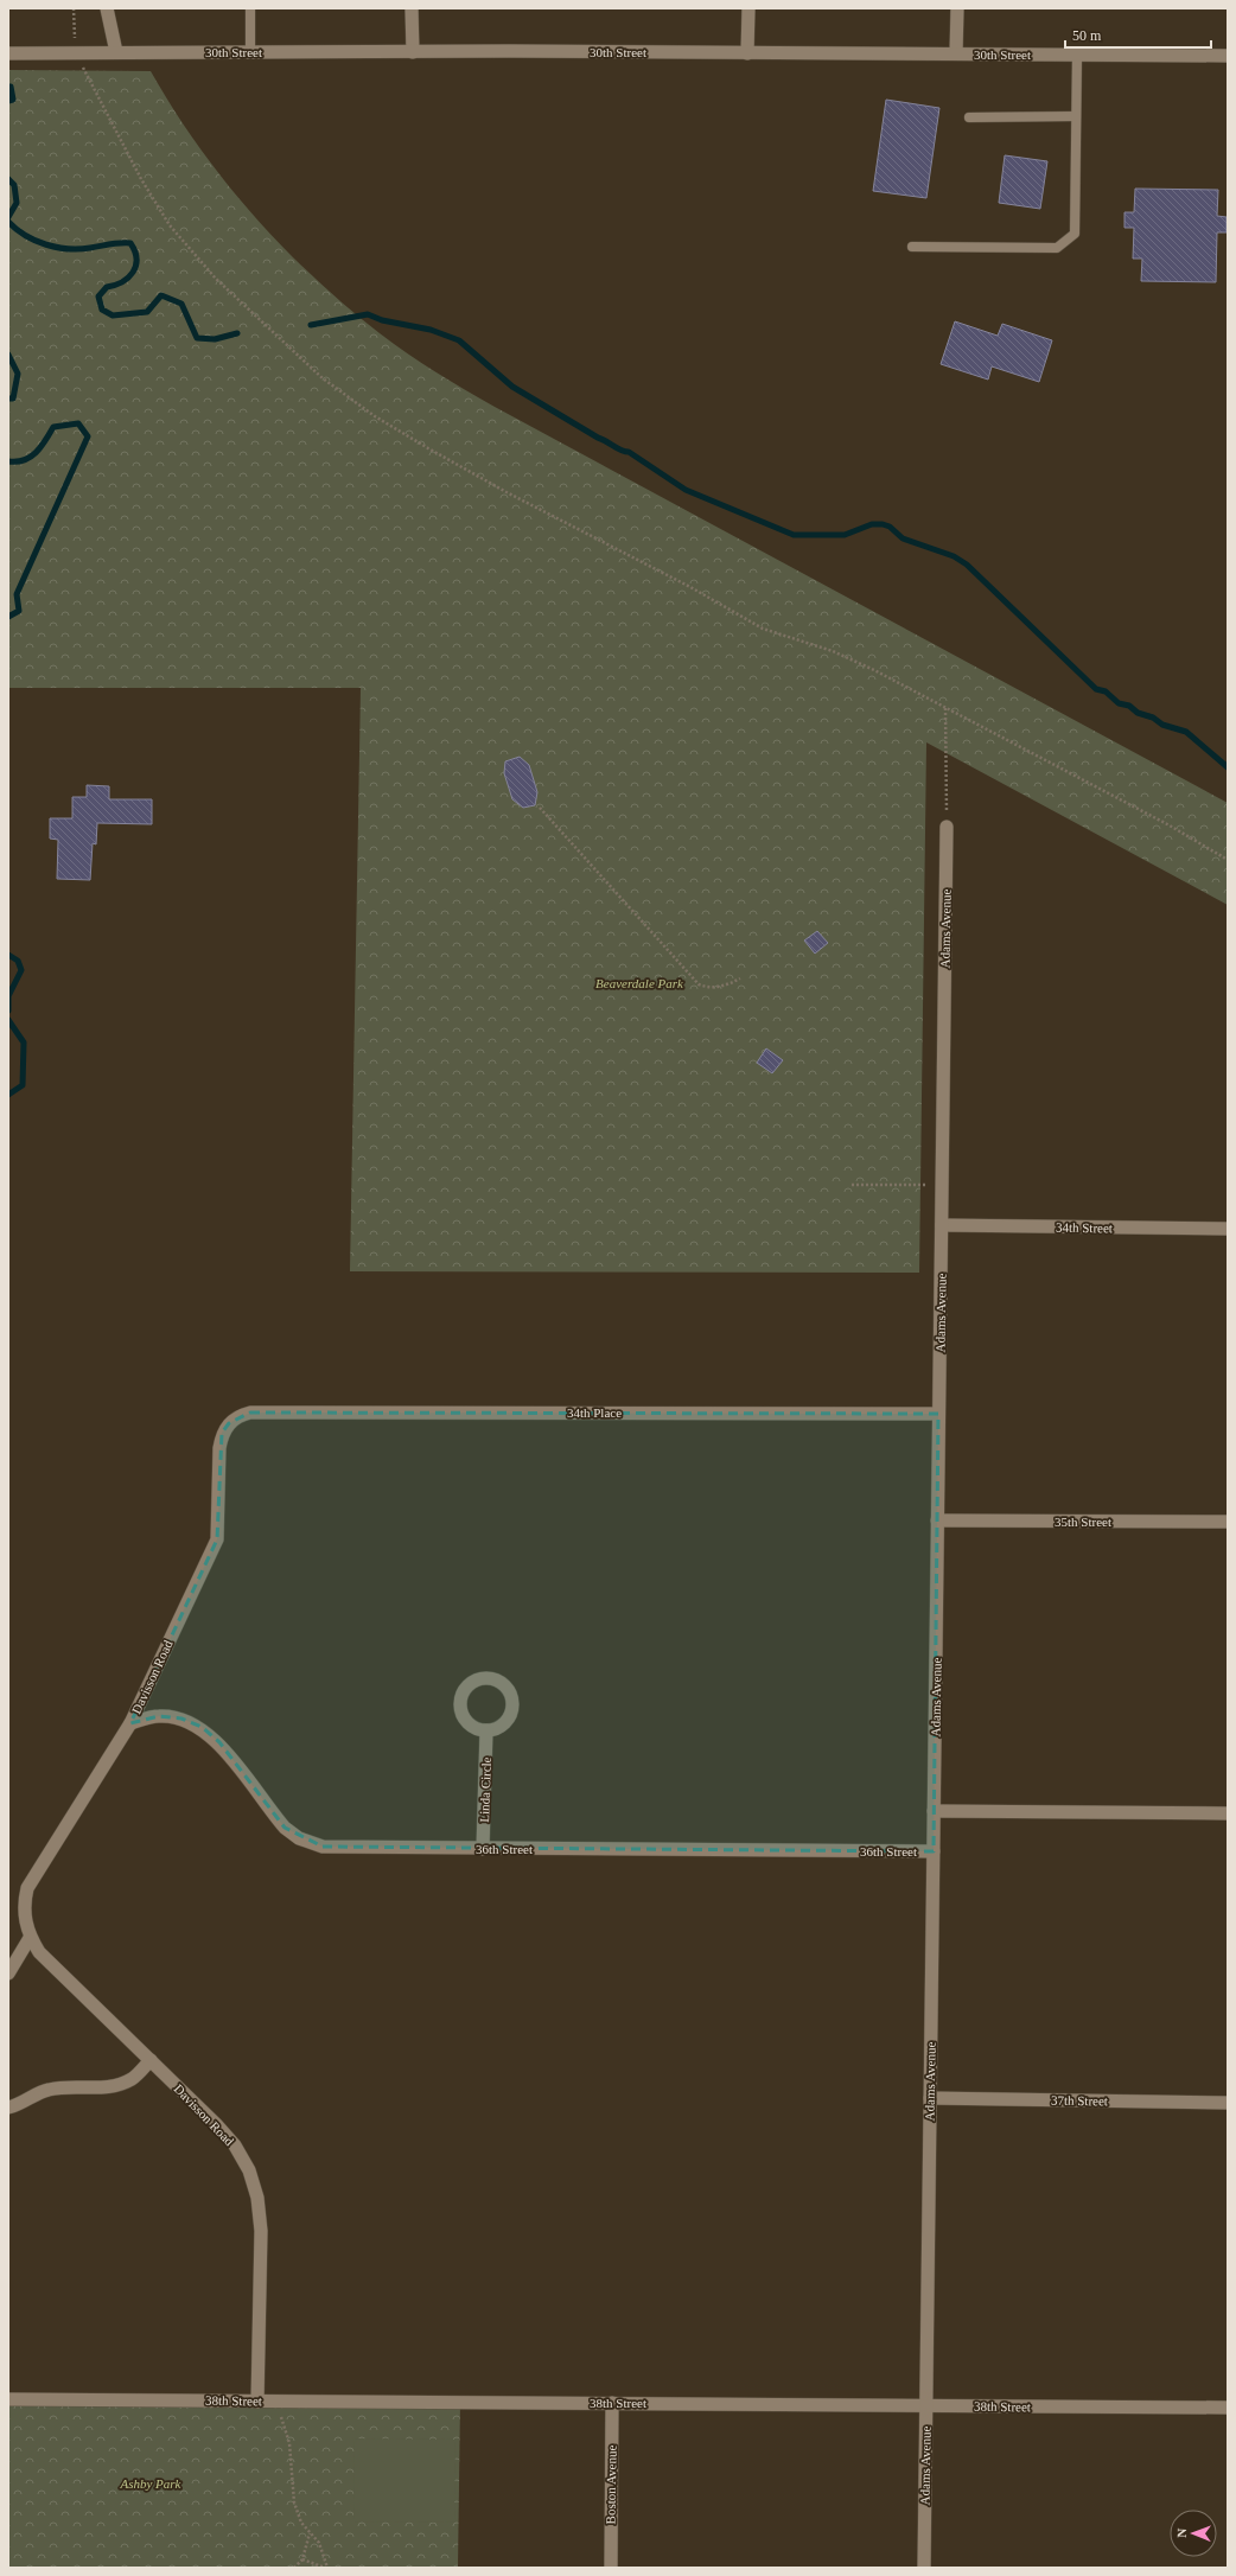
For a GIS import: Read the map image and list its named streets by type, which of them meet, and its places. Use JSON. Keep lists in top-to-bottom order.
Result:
{
  "streets": {
    "street": [
      "30th Street",
      "Adams Avenue",
      "34th Street",
      "34th Place",
      "35th Street",
      "Davisson Road",
      "Linda Circle",
      "36th Street",
      "37th Street",
      "38th Street",
      "Boston Avenue"
    ]
  },
  "crossings": [
    ["Adams Avenue", "34th Street"],
    ["Adams Avenue", "34th Place"],
    ["Adams Avenue", "35th Street"],
    ["Adams Avenue", "36th Street"],
    ["Adams Avenue", "37th Street"],
    ["Adams Avenue", "38th Street"],
    ["34th Place", "Davisson Road"],
    ["Davisson Road", "36th Street"],
    ["Davisson Road", "38th Street"],
    ["Linda Circle", "36th Street"],
    ["38th Street", "Boston Avenue"]
  ],
  "parks": ["Beaverdale Park", "Ashby Park"],
  "scale_bar": "50 m",
  "north": "left"
}
